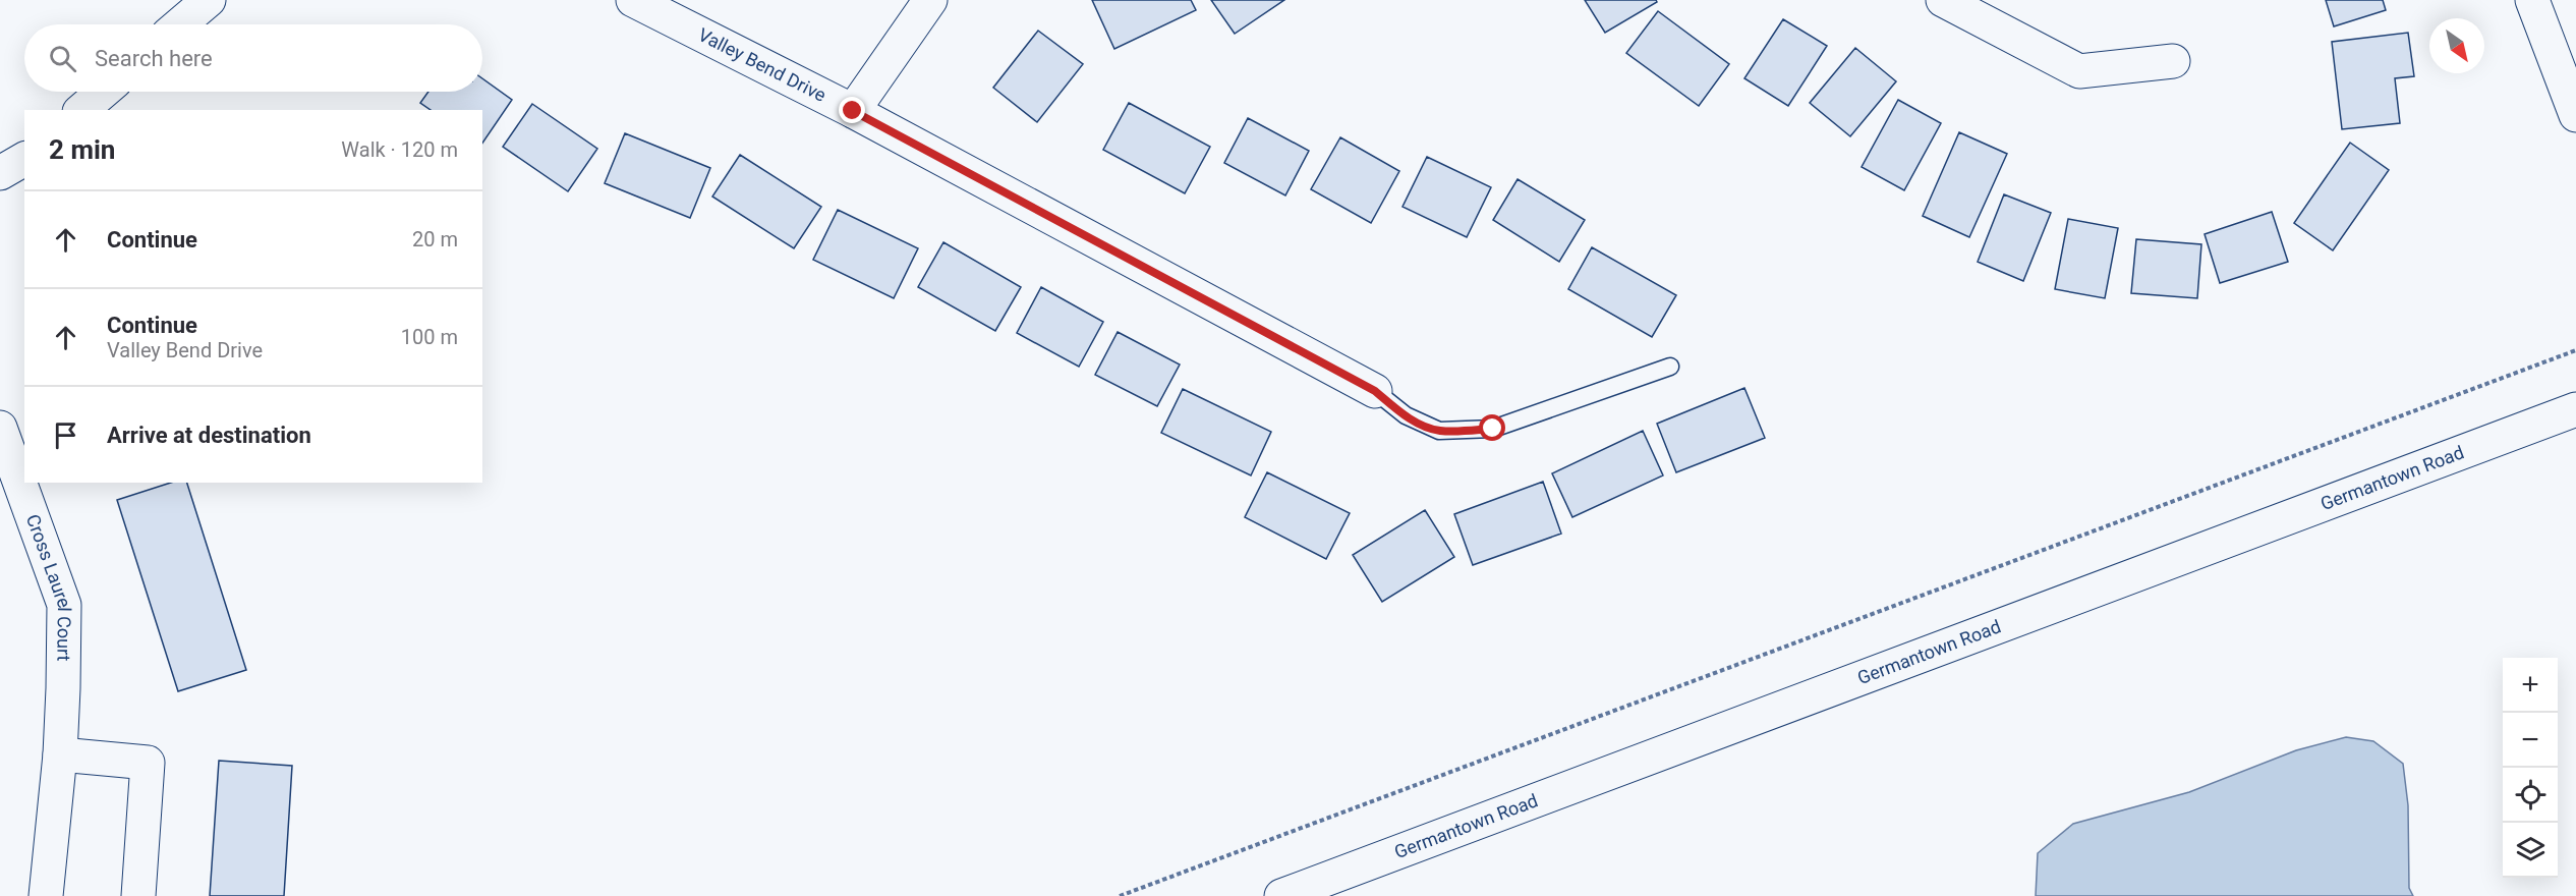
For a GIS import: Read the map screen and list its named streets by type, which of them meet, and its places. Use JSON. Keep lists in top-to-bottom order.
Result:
{
  "streets": {
    "street": ["Valley Bend Drive", "Germantown Road", "Cross Laurel Court"]
  },
  "north": "bottom right",
  "page": {
    "search": "Search here",
    "heading": ["2 min", "Walk · 120 m"],
    "list": [
      ["Continue", "20 m"],
      ["Continue", "Valley Bend Drive", "100 m"],
      "Arrive at destination"
    ],
    "map_buttons": ["+", "−"]
  }
}
